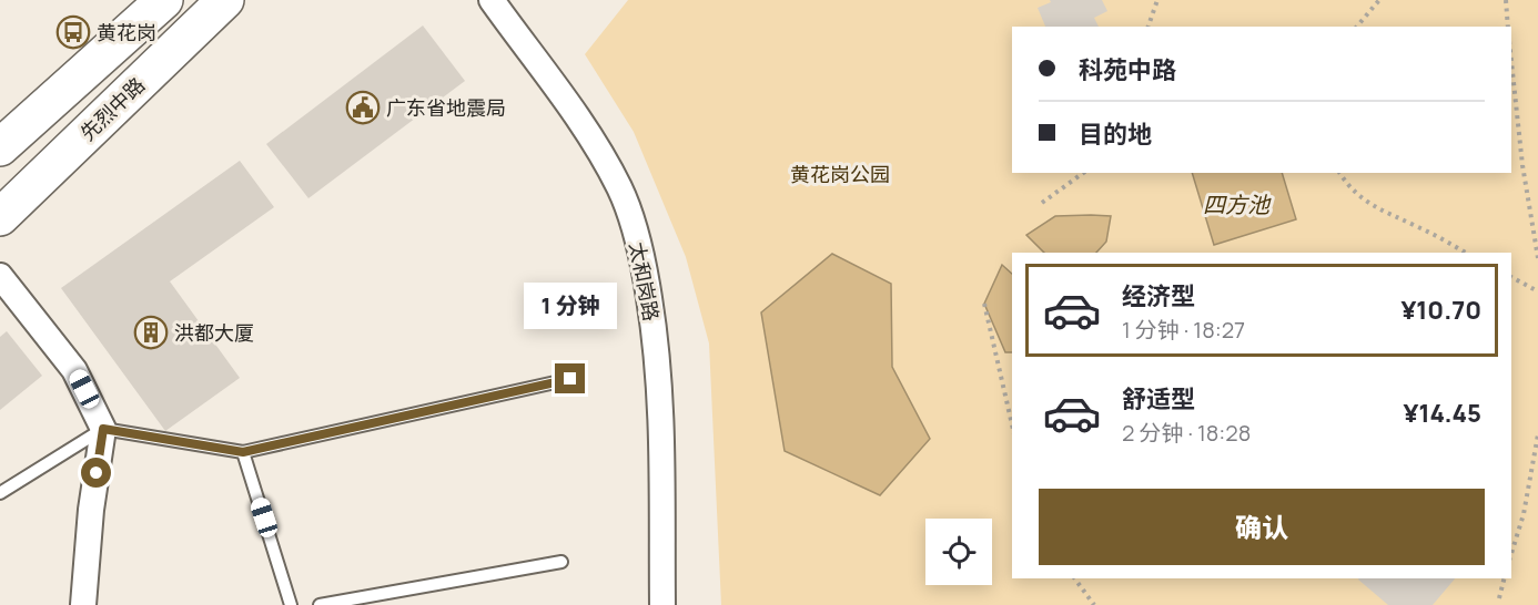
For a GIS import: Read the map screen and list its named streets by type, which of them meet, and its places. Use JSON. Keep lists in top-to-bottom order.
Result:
{
  "streets": {
    "main road": ["先烈中路"],
    "street": ["太和岗路"]
  },
  "water": ["四方池"],
  "parks": ["黄花岗公园"],
  "places": {
    "bus stop": ["黄花岗"],
    "public building": ["广东省地震局"],
    "building": ["洪都大厦"]
  },
  "page": {
    "banner": ["科苑中路", "目的地"],
    "list": [
      {
        "name": "经济型",
        "note": "1 分钟 · 18:27",
        "value": "¥10.70"
      },
      {
        "name": "舒适型",
        "note": "2 分钟 · 18:28",
        "value": "¥14.45"
      }
    ],
    "bubble": "1 分钟",
    "buttons": "确认"
  }
}
